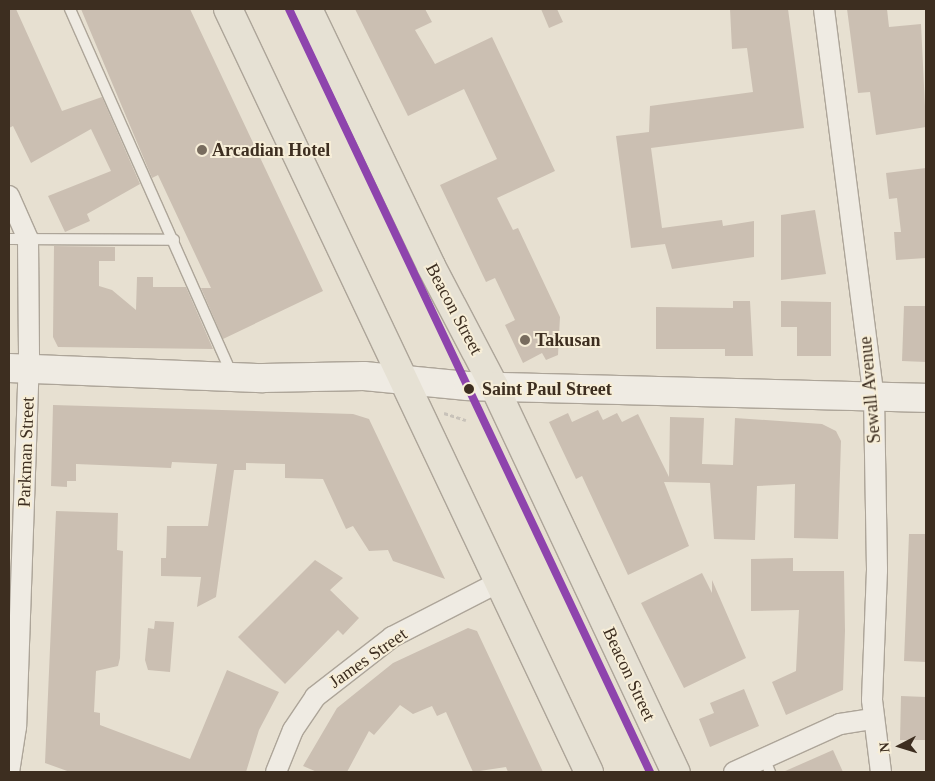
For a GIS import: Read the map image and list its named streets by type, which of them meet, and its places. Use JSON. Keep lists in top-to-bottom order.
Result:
{
  "streets": {
    "main road": ["Beacon Street"],
    "street": ["Sewall Avenue", "Parkman Street", "James Street"]
  },
  "places": ["Arcadian Hotel", "Takusan", "Saint Paul Street"],
  "north": "left"
}
